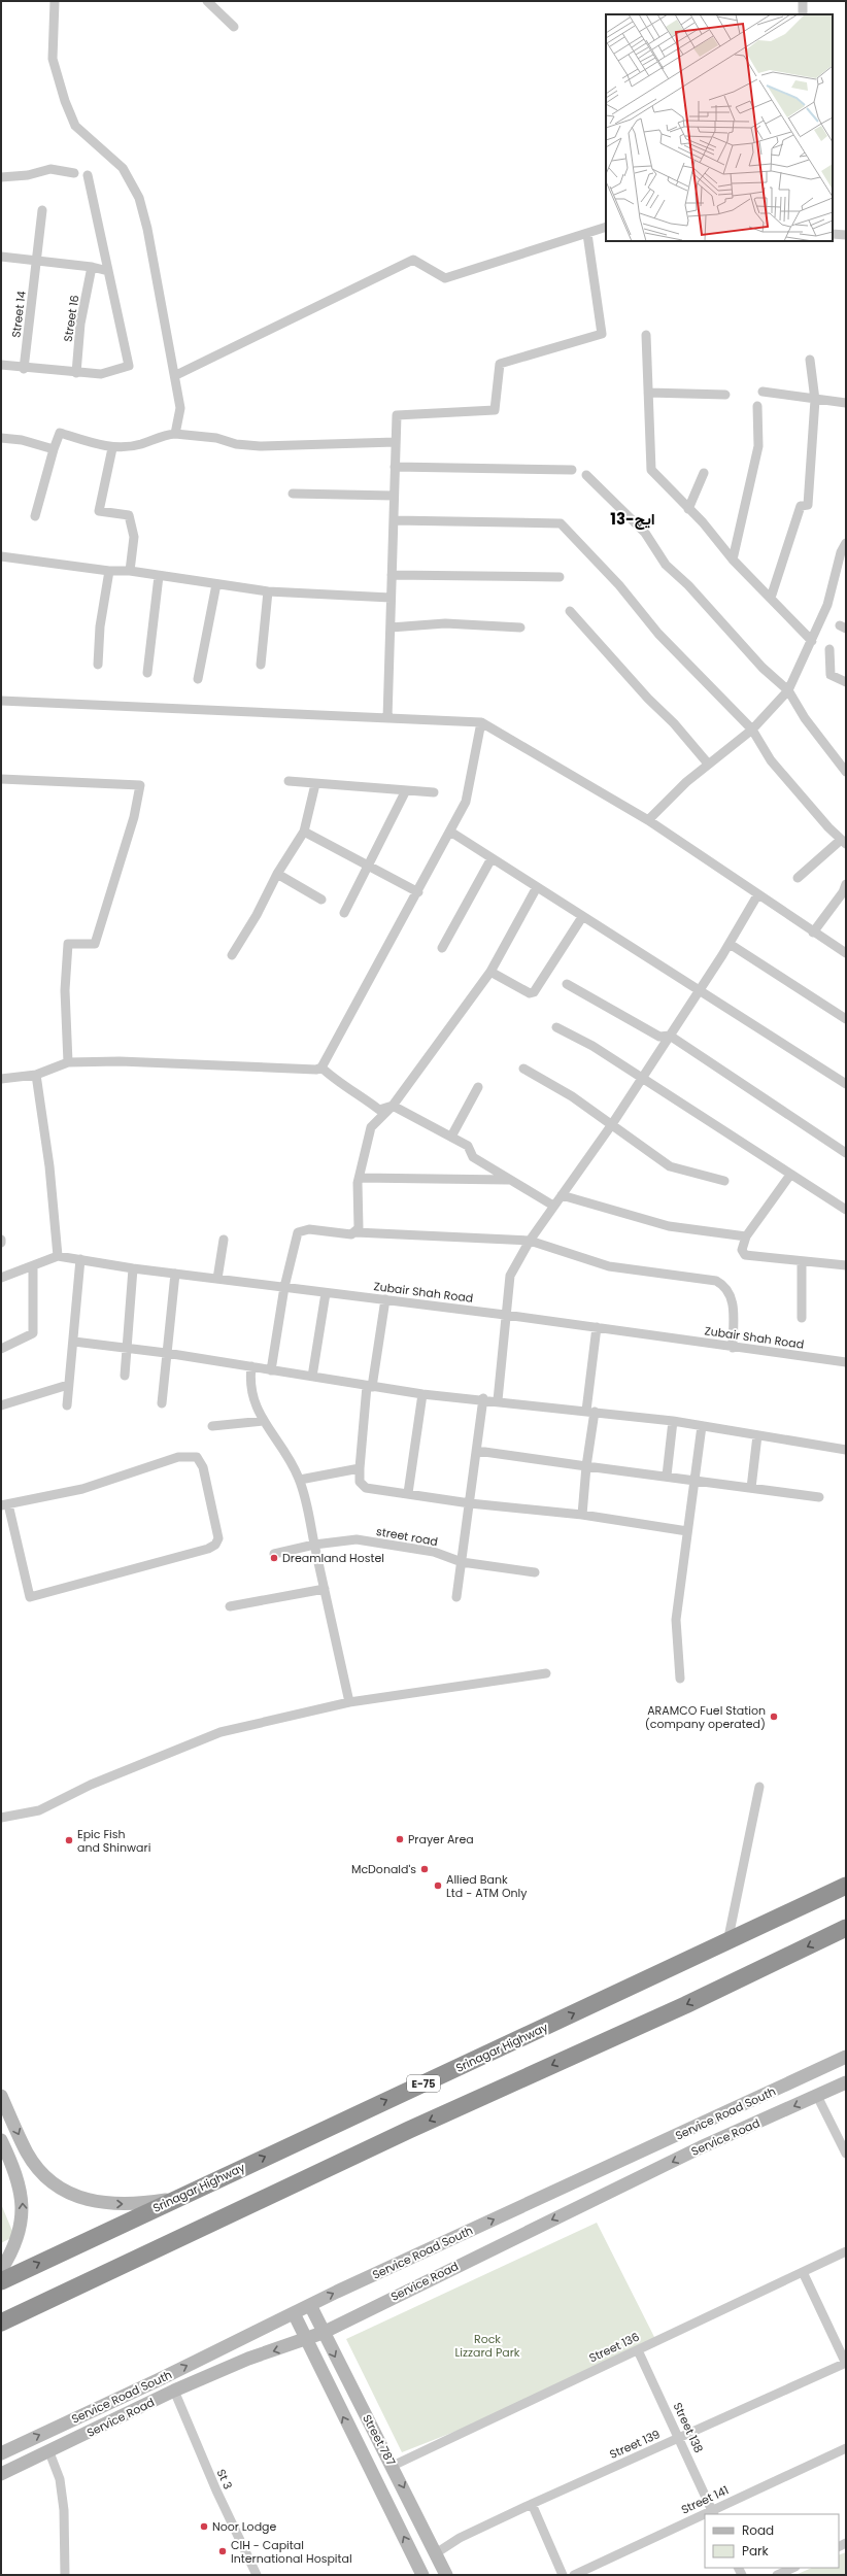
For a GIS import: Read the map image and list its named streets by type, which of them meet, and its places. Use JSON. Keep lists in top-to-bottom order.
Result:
{
  "streets": {
    "highway": ["Srinagar Highway", "E-75"],
    "main road": ["Service Road South", "Service Road", "Street 787"],
    "street": [
      "Street 14",
      "Street 16",
      "Zubair Shah Road",
      "street road",
      "Street 136",
      "Street 138",
      "Street 139",
      "St 3",
      "Street 141"
    ]
  },
  "crossings": [
    ["Service Road South", "Street 787"],
    ["Service Road", "Street 787"],
    ["Service Road", "St 3"],
    ["Street 136", "Street 138"],
    ["Street 136", "Street 787"],
    ["Street 138", "Street 139"],
    ["Street 138", "Street 141"],
    ["Street 787", "Street 139"]
  ],
  "one_way": ["Service Road South", "Service Road"],
  "districts": ["ایچ-13"],
  "parks": ["Rock Lizzard Park"],
  "places": [
    "Dreamland Hostel",
    "ARAMCO Fuel Station (company operated)",
    "Prayer Area",
    "Epic Fish and Shinwari",
    "McDonald's",
    "Allied Bank Ltd - ATM Only",
    "Noor Lodge",
    "CIH - Capital International Hospital"
  ],
  "legend": ["Road", "Park"]
}
